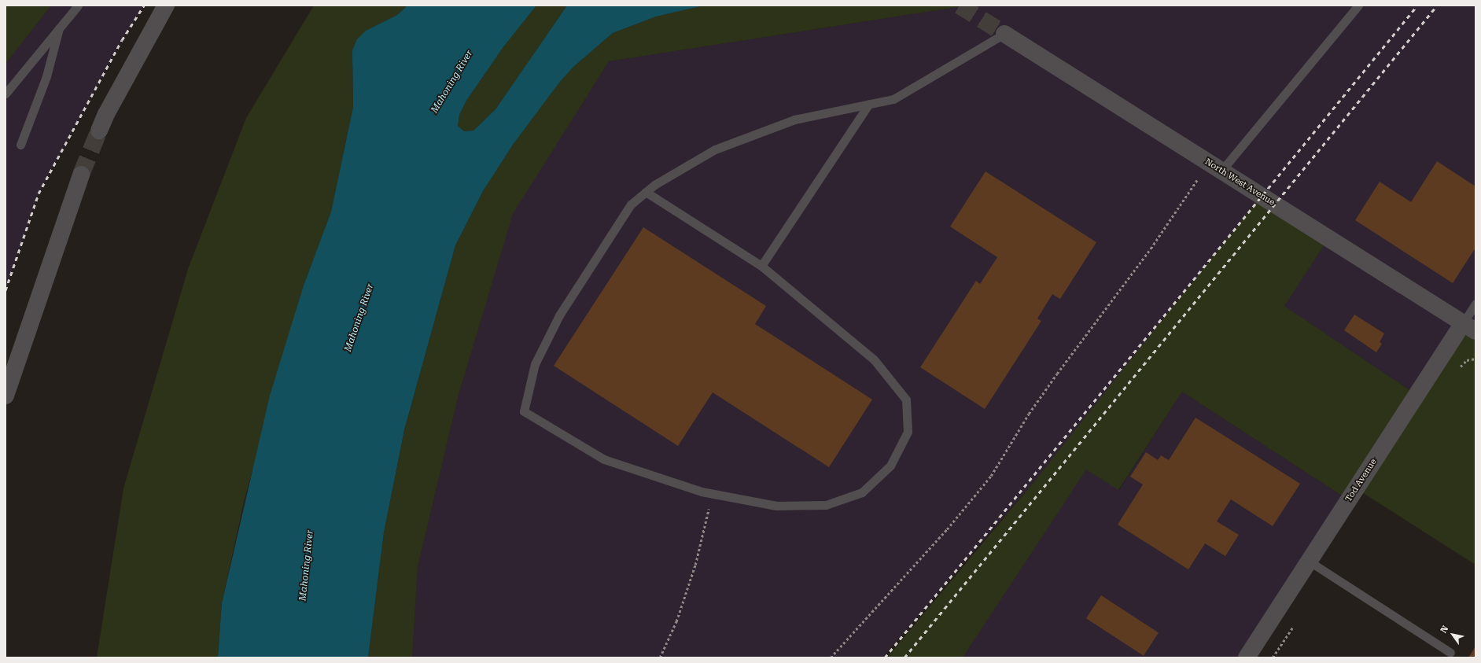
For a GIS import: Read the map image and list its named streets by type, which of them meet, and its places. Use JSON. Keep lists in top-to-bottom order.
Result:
{
  "streets": {
    "street": ["North West Avenue", "Tod Avenue"]
  },
  "crossings": [
    ["North West Avenue", "Tod Avenue"]
  ],
  "water": ["Mahoning River"],
  "north": "top left"
}
